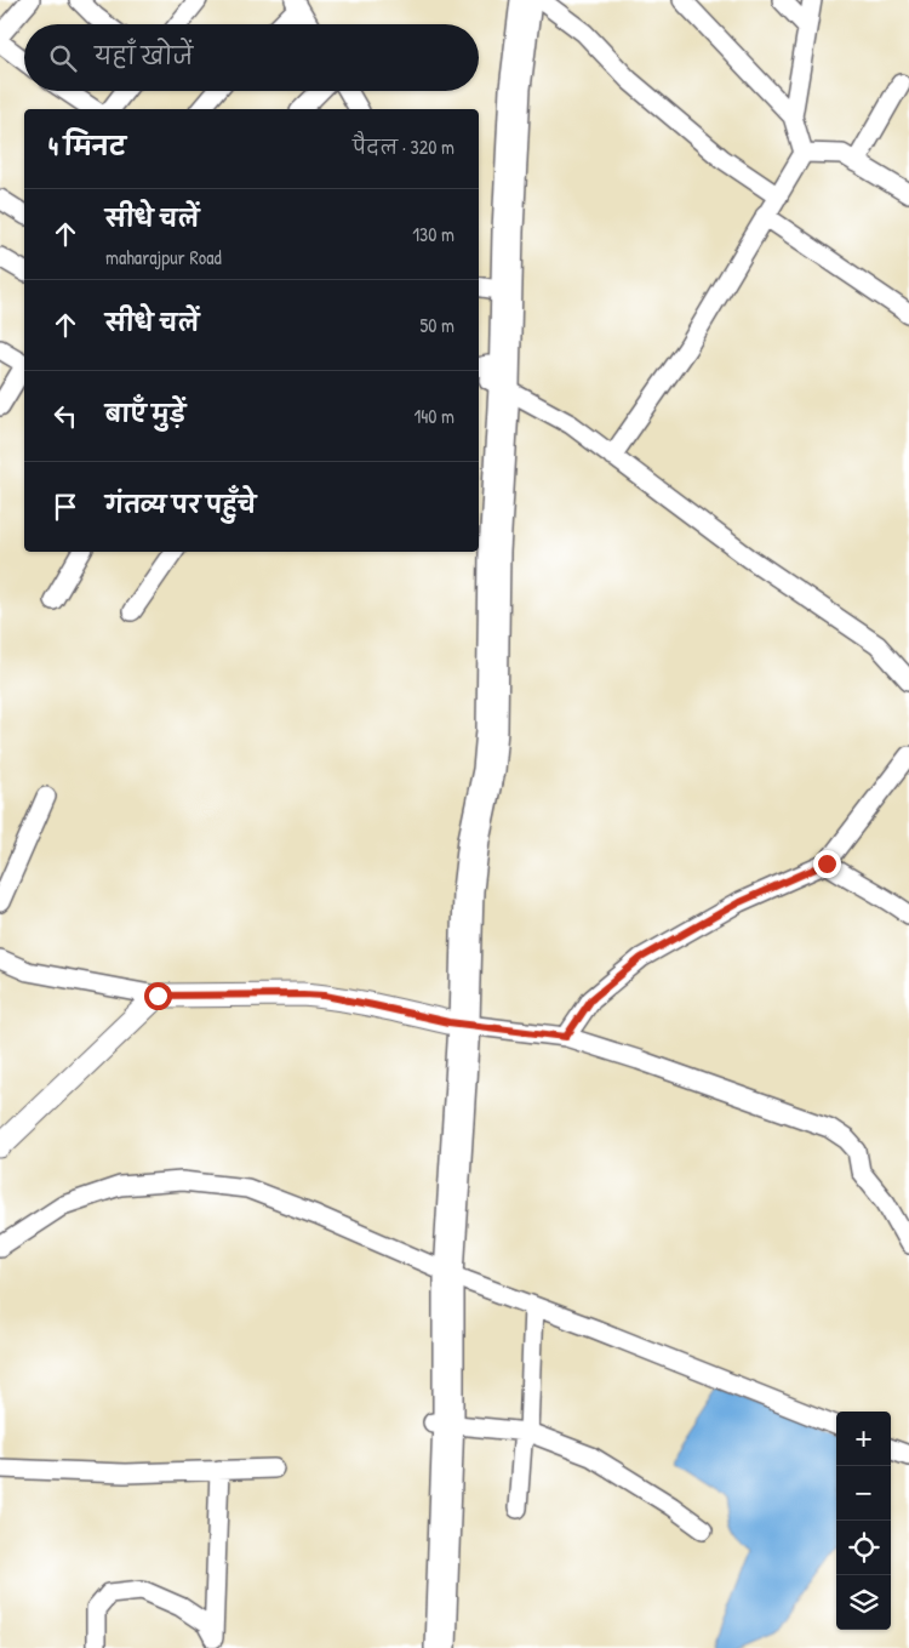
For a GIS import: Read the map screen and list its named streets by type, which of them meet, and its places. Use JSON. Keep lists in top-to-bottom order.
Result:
{
  "page": {
    "search": "यहाँ खोजें",
    "heading": ["4 मिनट", "पैदल · 320 m"],
    "list": [
      ["सीधे चलें", "maharajpur Road", "130 m"],
      ["सीधे चलें", "50 m"],
      ["बाएँ मुड़ें", "140 m"],
      "गंतव्य पर पहुँचे"
    ],
    "map_buttons": ["+", "−"]
  }
}
